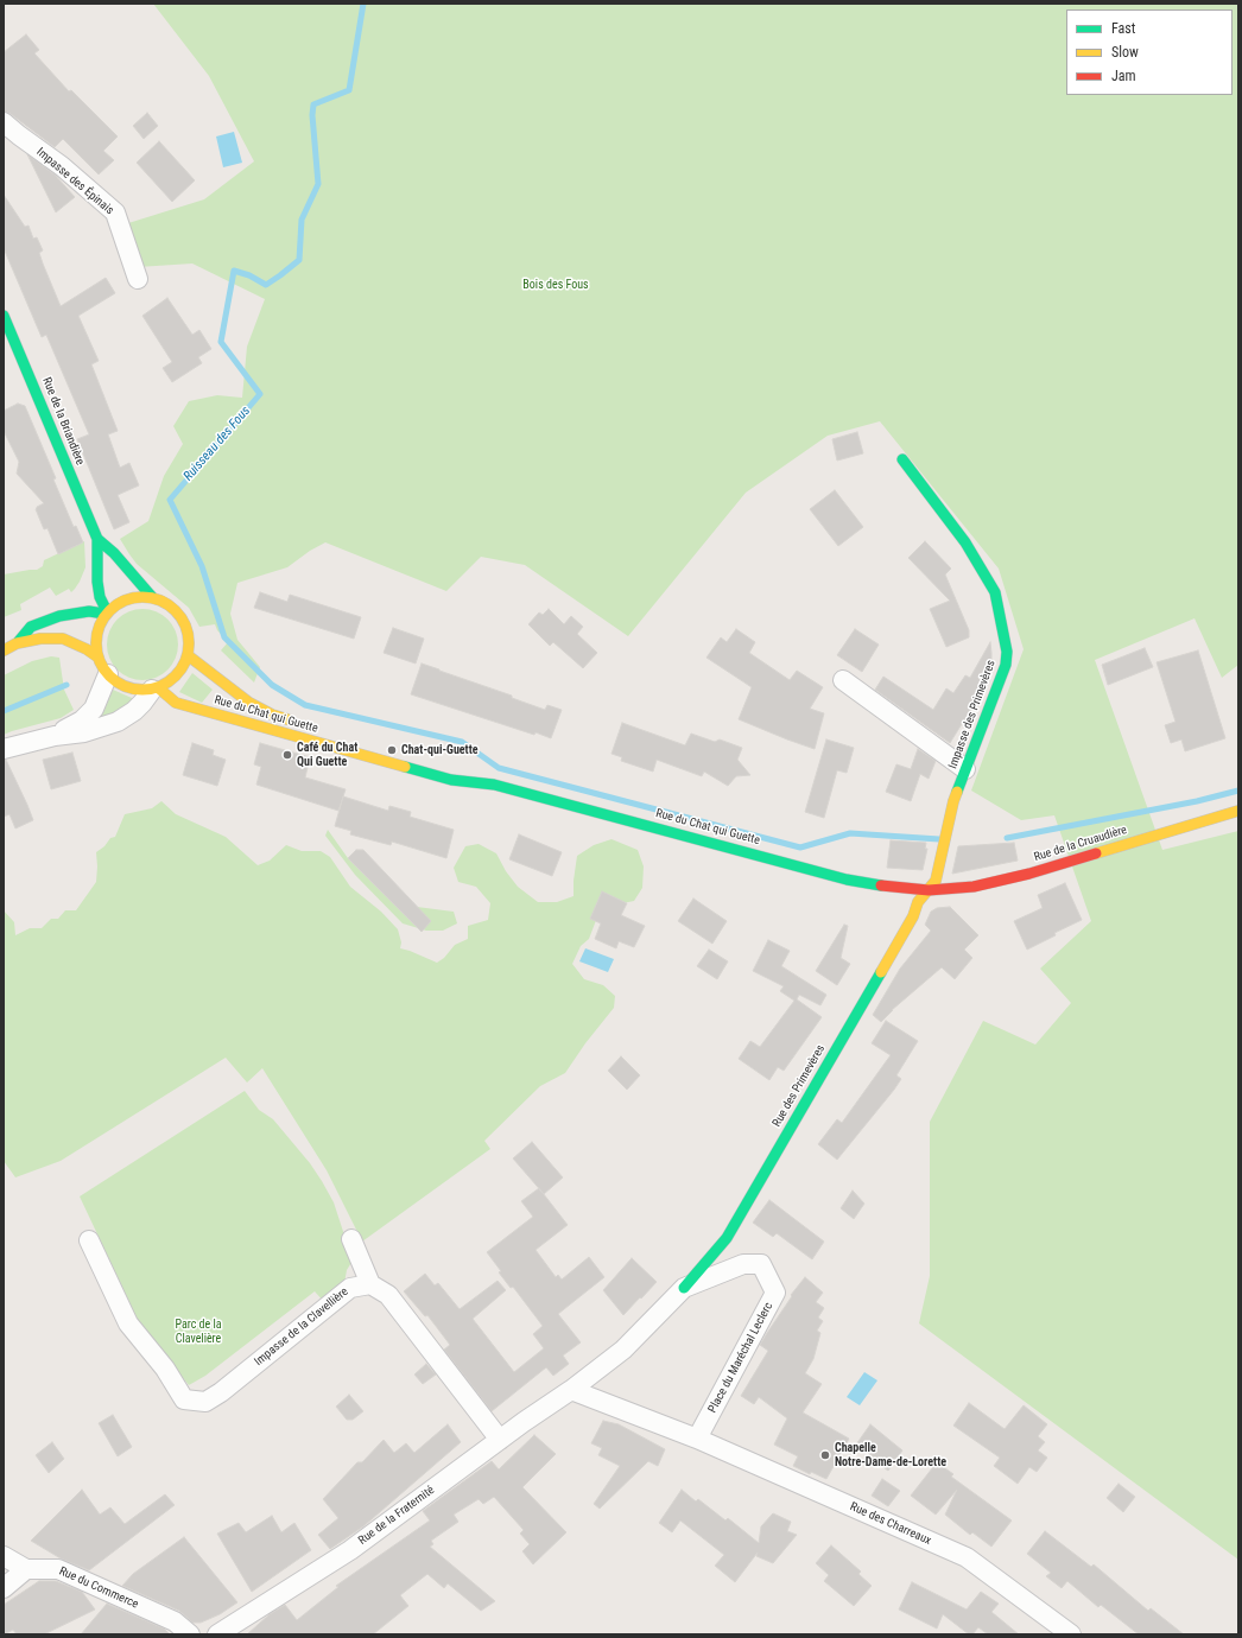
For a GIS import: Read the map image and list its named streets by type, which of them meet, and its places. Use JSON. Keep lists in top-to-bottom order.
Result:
{
  "streets": {
    "main road": [
      "Rue de la Briandière",
      "Rue du Chat qui Guette",
      "Impasse des Primevères",
      "Rue de la Cruaudière",
      "Rue des Primevères"
    ],
    "street": [
      "Impasse des Épinais",
      "Impasse de la Clavellière",
      "Place du Maréchal Leclerc",
      "Rue de la Fraternité",
      "Rue des Charreaux",
      "Rue du Commerce"
    ]
  },
  "crossings": [
    ["Rue de la Briandière", "Rue du Chat qui Guette"],
    ["Rue du Chat qui Guette", "Impasse des Primevères"],
    ["Rue du Chat qui Guette", "Rue de la Cruaudière"],
    ["Rue du Chat qui Guette", "Rue des Primevères"],
    ["Impasse des Primevères", "Rue de la Cruaudière"],
    ["Impasse des Primevères", "Rue des Primevères"],
    ["Rue de la Cruaudière", "Rue des Primevères"],
    ["Rue des Primevères", "Place du Maréchal Leclerc"],
    ["Place du Maréchal Leclerc", "Rue de la Fraternité"],
    ["Place du Maréchal Leclerc", "Rue des Charreaux"]
  ],
  "water": ["Ruisseau des Fous"],
  "parks": ["Bois des Fous", "Parc de la Clavelière"],
  "places": ["Chat-qui-Guette", "Café du Chat Qui Guette", "Chapelle Notre-Dame-de-Lorette"],
  "legend": ["Fast", "Slow", "Jam"]
}
